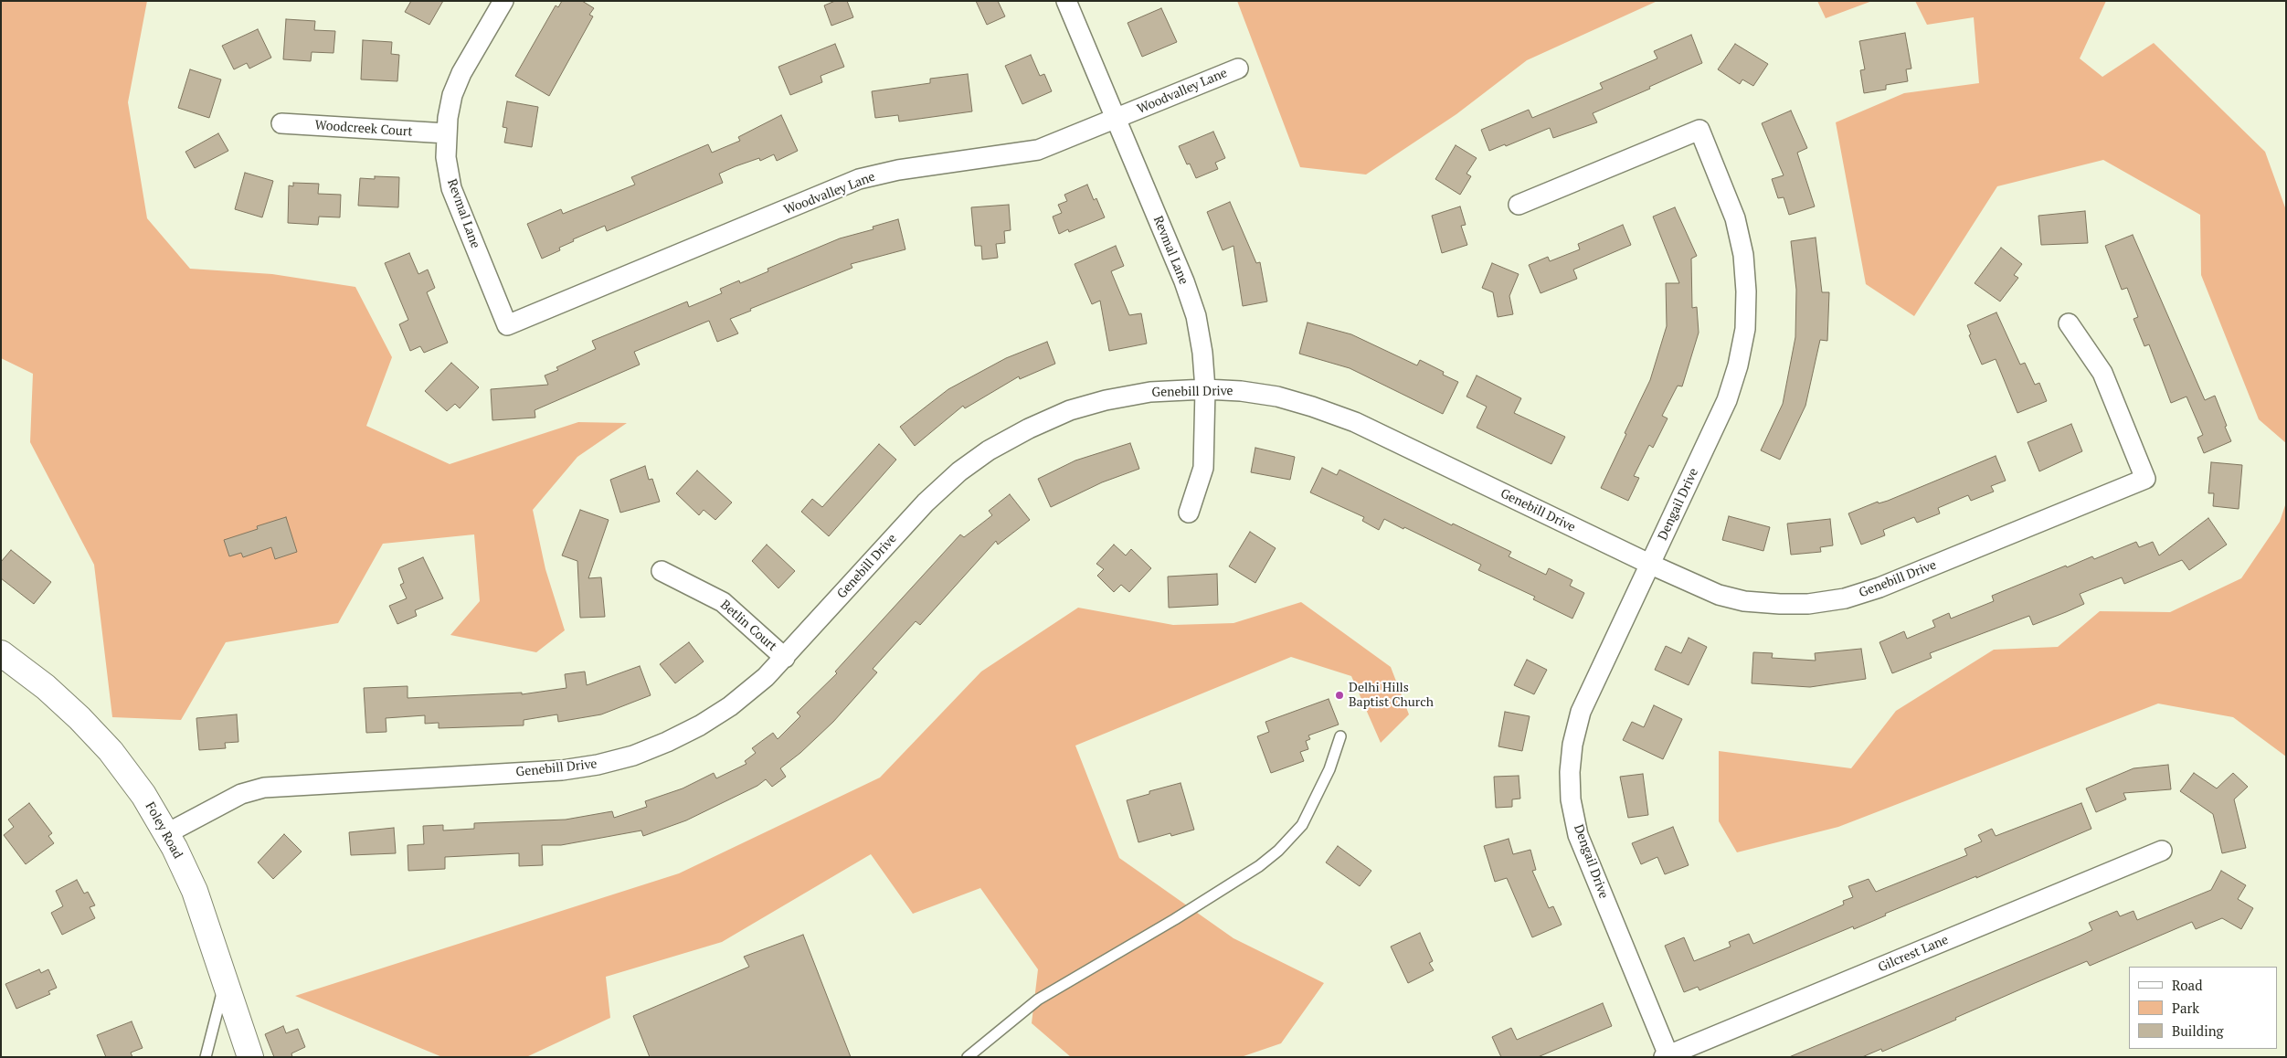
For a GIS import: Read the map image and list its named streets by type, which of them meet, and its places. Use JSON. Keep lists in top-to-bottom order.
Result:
{
  "streets": {
    "street": [
      "Woodvalley Lane",
      "Woodcreek Court",
      "Revmal Lane",
      "Genebill Drive",
      "Dengail Drive",
      "Betlin Court",
      "Foley Road",
      "Gilcrest Lane"
    ]
  },
  "crossings": [
    ["Woodvalley Lane", "Revmal Lane"],
    ["Woodcreek Court", "Revmal Lane"],
    ["Revmal Lane", "Genebill Drive"],
    ["Genebill Drive", "Dengail Drive"],
    ["Genebill Drive", "Betlin Court"],
    ["Genebill Drive", "Foley Road"],
    ["Dengail Drive", "Gilcrest Lane"]
  ],
  "places": ["Delhi Hills Baptist Church"],
  "legend": ["Road", "Park", "Building"]
}
